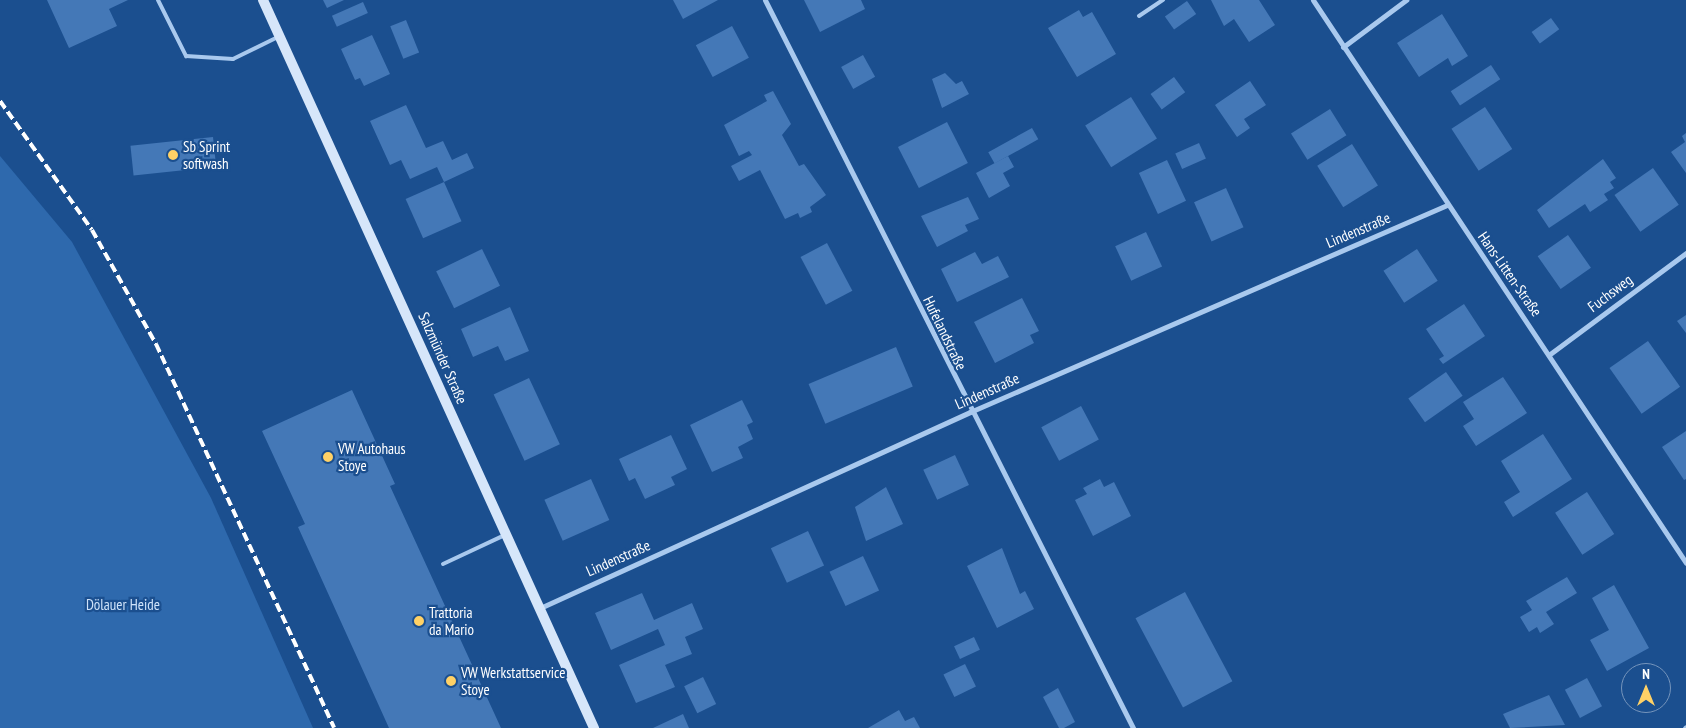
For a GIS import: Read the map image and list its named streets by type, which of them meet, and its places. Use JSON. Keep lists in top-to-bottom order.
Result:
{
  "streets": {
    "main road": ["Salzmünder Straße"],
    "street": [
      "Lindenstraße",
      "Hans-Litten-Straße",
      "Fuchsweg",
      "Hufelandstraße"
    ]
  },
  "crossings": [
    ["Lindenstraße", "Hans-Litten-Straße"],
    ["Lindenstraße", "Hufelandstraße"],
    ["Lindenstraße", "Salzmünder Straße"],
    ["Hans-Litten-Straße", "Fuchsweg"]
  ],
  "parks": ["Dölauer Heide"],
  "places": [
    "Sb Sprint softwash",
    "VW Autohaus Stoye",
    "Trattoria da Mario",
    "VW Werkstattservice Stoye"
  ],
  "north": "top"
}
